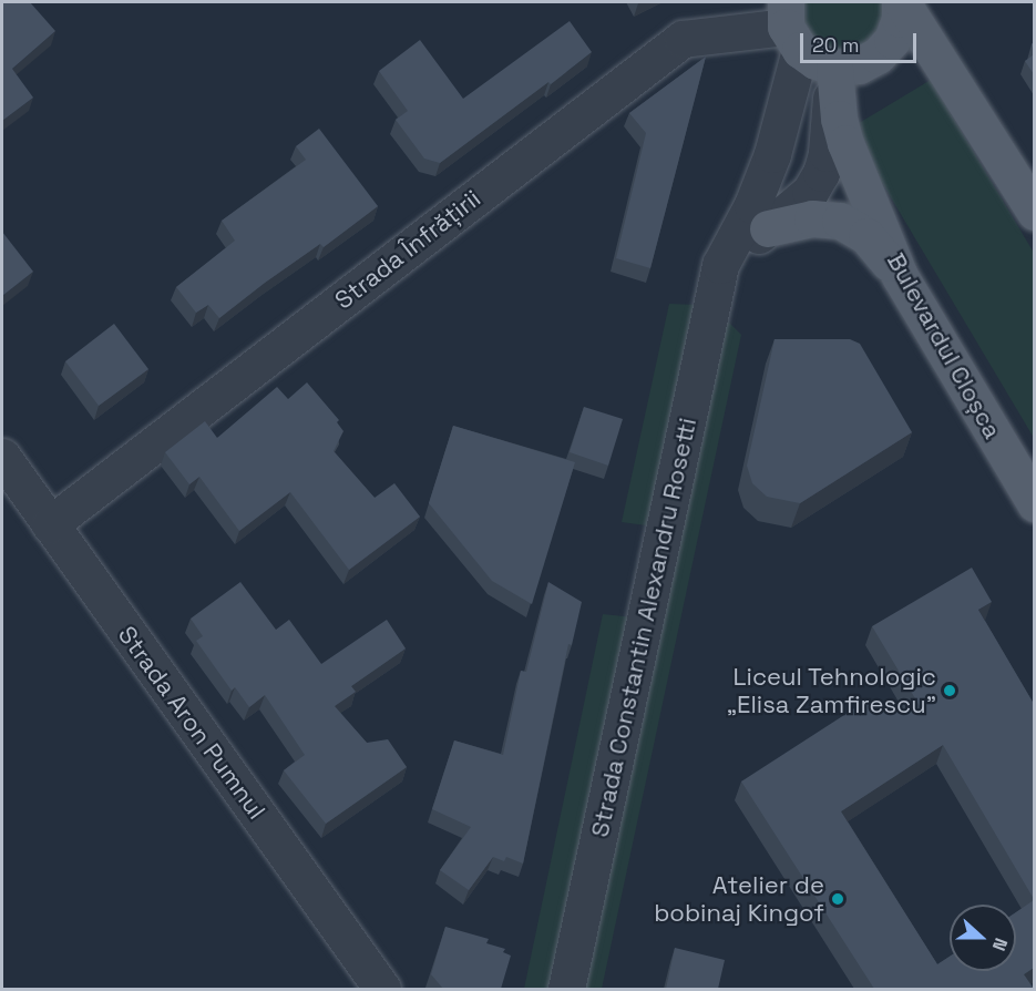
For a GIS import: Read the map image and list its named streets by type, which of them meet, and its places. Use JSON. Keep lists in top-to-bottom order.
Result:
{
  "streets": {
    "main road": ["Bulevardul Cloșca"],
    "street": ["Strada Înfrățirii", "Strada Constantin Alexandru Rosetti", "Strada Aron Pumnul"]
  },
  "crossings": [
    ["Strada Înfrățirii", "Strada Constantin Alexandru Rosetti"],
    ["Strada Înfrățirii", "Strada Aron Pumnul"]
  ],
  "places": ["Liceul Tehnologic „Elisa Zamfirescu”", "Atelier de bobinaj Kingof"],
  "scale_bar": "20 m",
  "north": "right"
}
